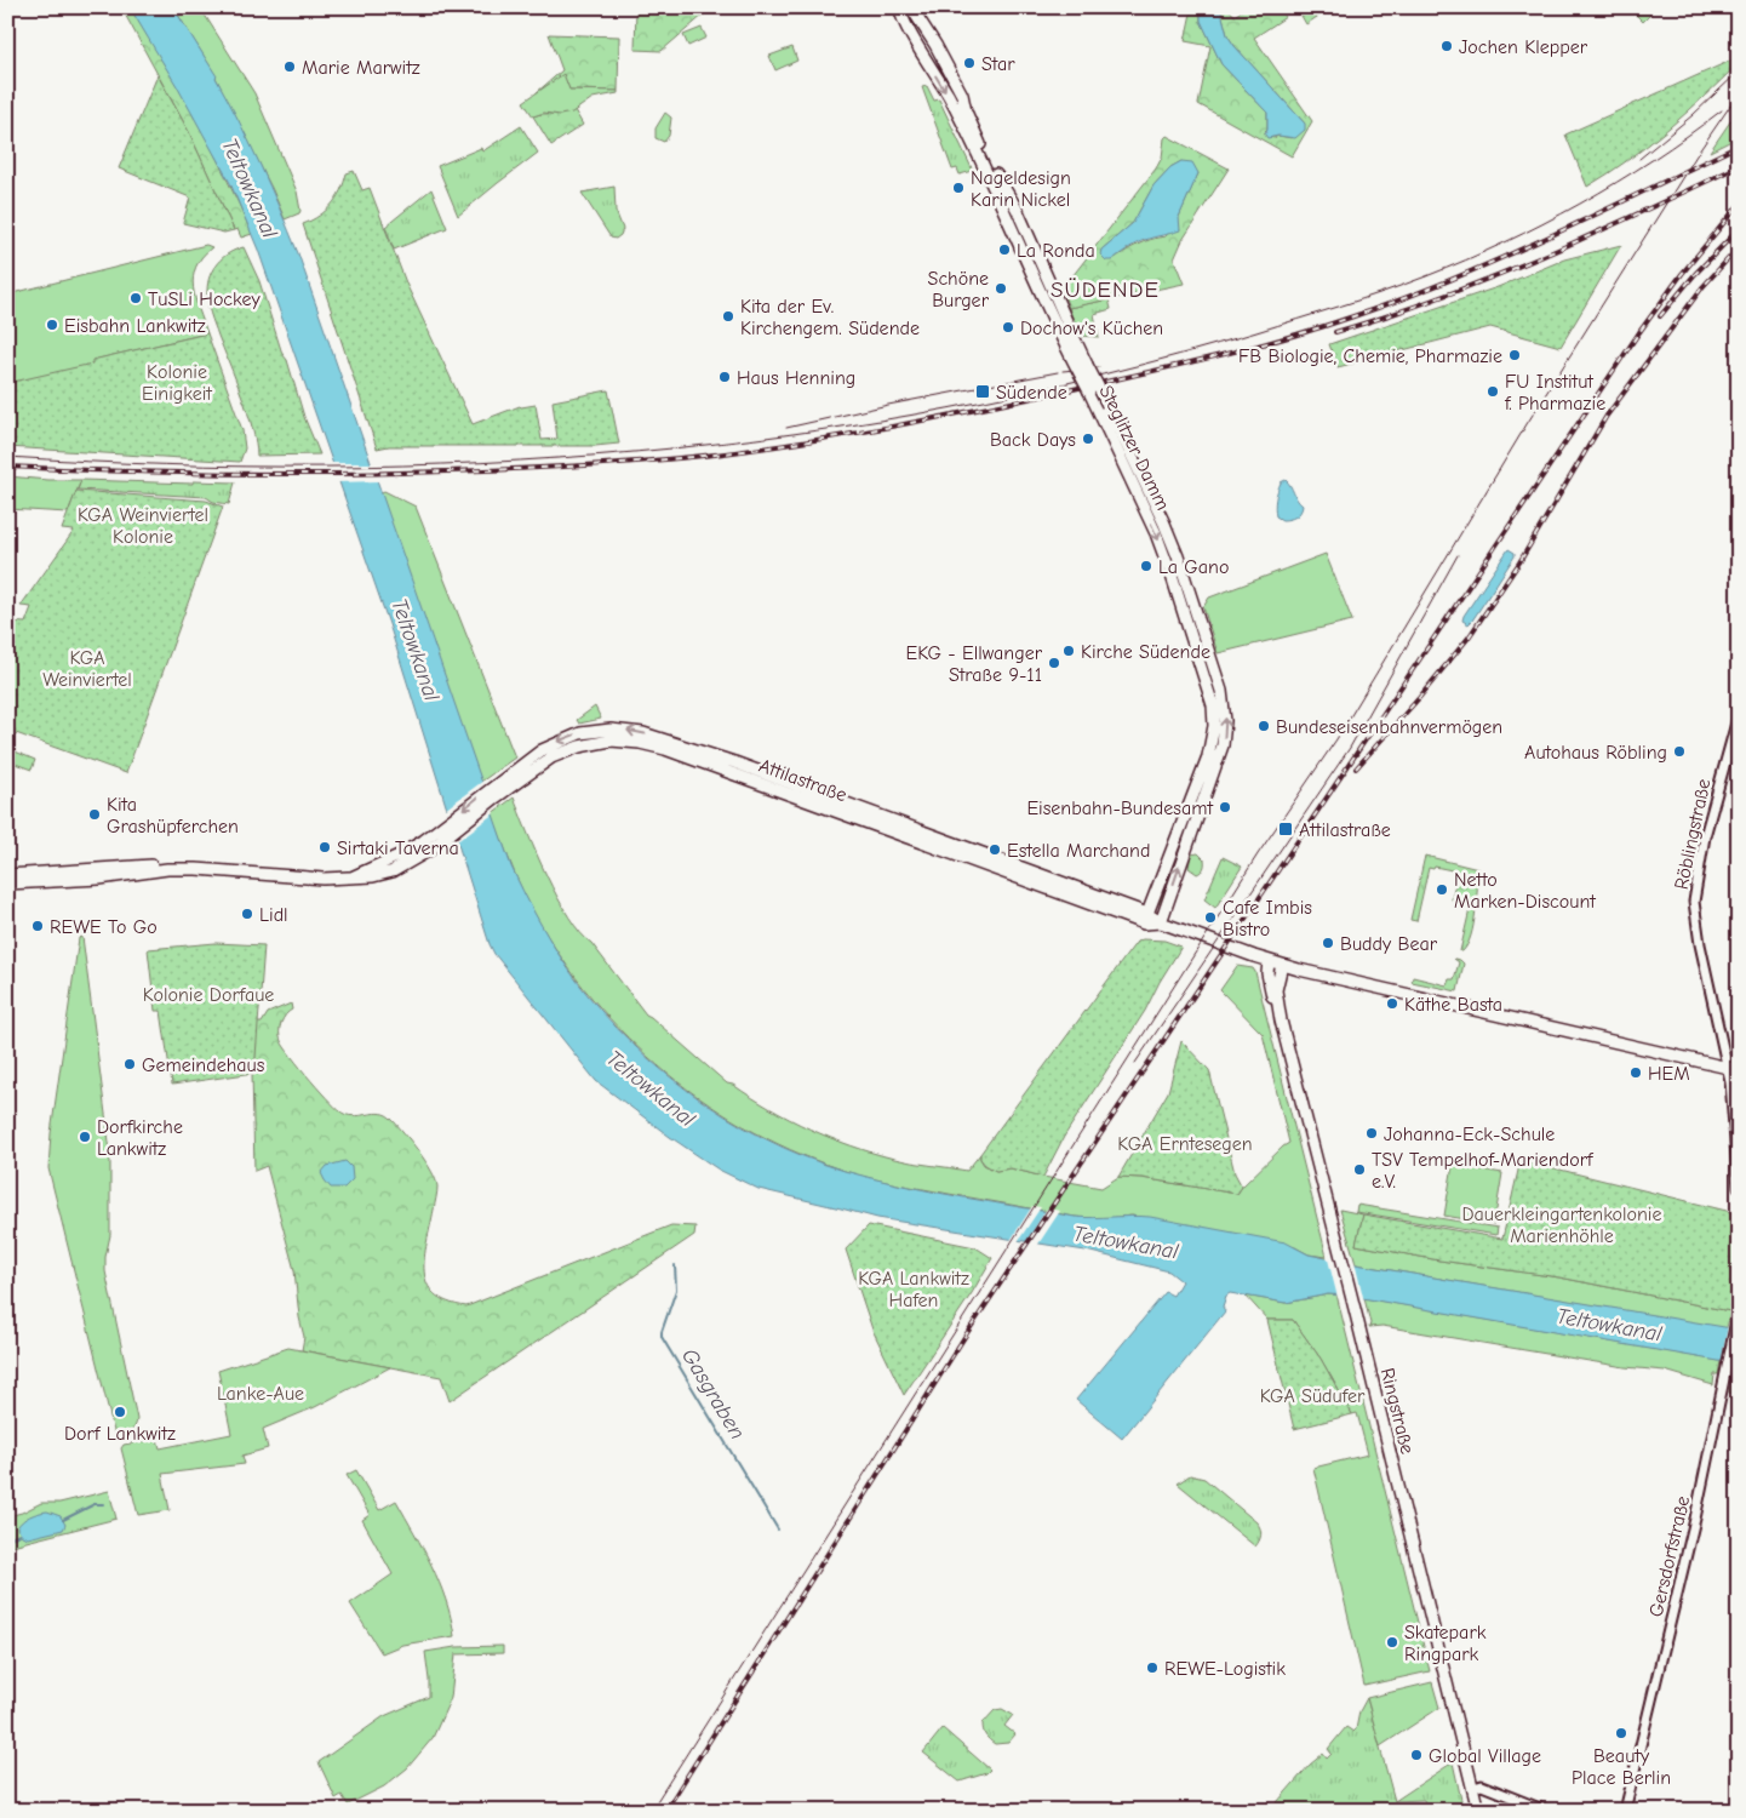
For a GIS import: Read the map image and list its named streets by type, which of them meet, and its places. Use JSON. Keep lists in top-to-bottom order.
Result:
{
  "streets": {
    "main road": ["Steglitzer Damm", "Attilastraße", "Ringstraße"],
    "street": ["Röblingstraße", "Gersdorfstraße"]
  },
  "crossings": [
    ["Steglitzer Damm", "Attilastraße"],
    ["Attilastraße", "Röblingstraße"],
    ["Attilastraße", "Ringstraße"]
  ],
  "districts": ["SÜDENDE"],
  "water": ["Teltowkanal", "Gasgraben"],
  "parks": [
    "Kolonie Einigkeit",
    "KGA Weinviertel Kolonie",
    "KGA Weinviertel",
    "Kolonie Dorfaue",
    "KGA Erntesegen",
    "Dauerkleingartenkolonie Marienhöhle",
    "KGA Lankwitz Hafen",
    "Lanke-Aue",
    "KGA Südufer"
  ],
  "places": {
    "other": [
      "Jochen Klepper",
      "Star",
      "Marie Marwitz",
      "Nageldesign Karin Nickel",
      "La Ronda",
      "Schöne Burger",
      "TuSLi Hockey",
      "Kita der Ev. Kirchengem. Südende",
      "Eisbahn Lankwitz",
      "Dochow's Küchen",
      "FB Biologie, Chemie, Pharmazie",
      "Haus Henning",
      "FU Institut f. Pharmazie",
      "Back Days",
      "La Gano",
      "Kirche Südende",
      "EKG - Ellwanger Straße 9-11",
      "Bundeseisenbahnvermögen",
      "Autohaus Röbling",
      "Eisenbahn-Bundesamt",
      "Kita Grashüpferchen",
      "Sirtaki Taverna",
      "Estella Marchand",
      "Netto Marken-Discount",
      "Lidl",
      "Cafe Imbis Bistro",
      "REWE To Go",
      "Buddy Bear",
      "Käthe Basta",
      "Gemeindehaus",
      "HEM",
      "Johanna-Eck-Schule",
      "Dorfkirche Lankwitz",
      "TSV Tempelhof-Mariendorf e.V.",
      "Dorf Lankwitz",
      "Skatepark Ringpark",
      "REWE-Logistik",
      "Beauty Place Berlin",
      "Global Village"
    ],
    "transit": ["Südende", "Attilastraße"]
  }
}
